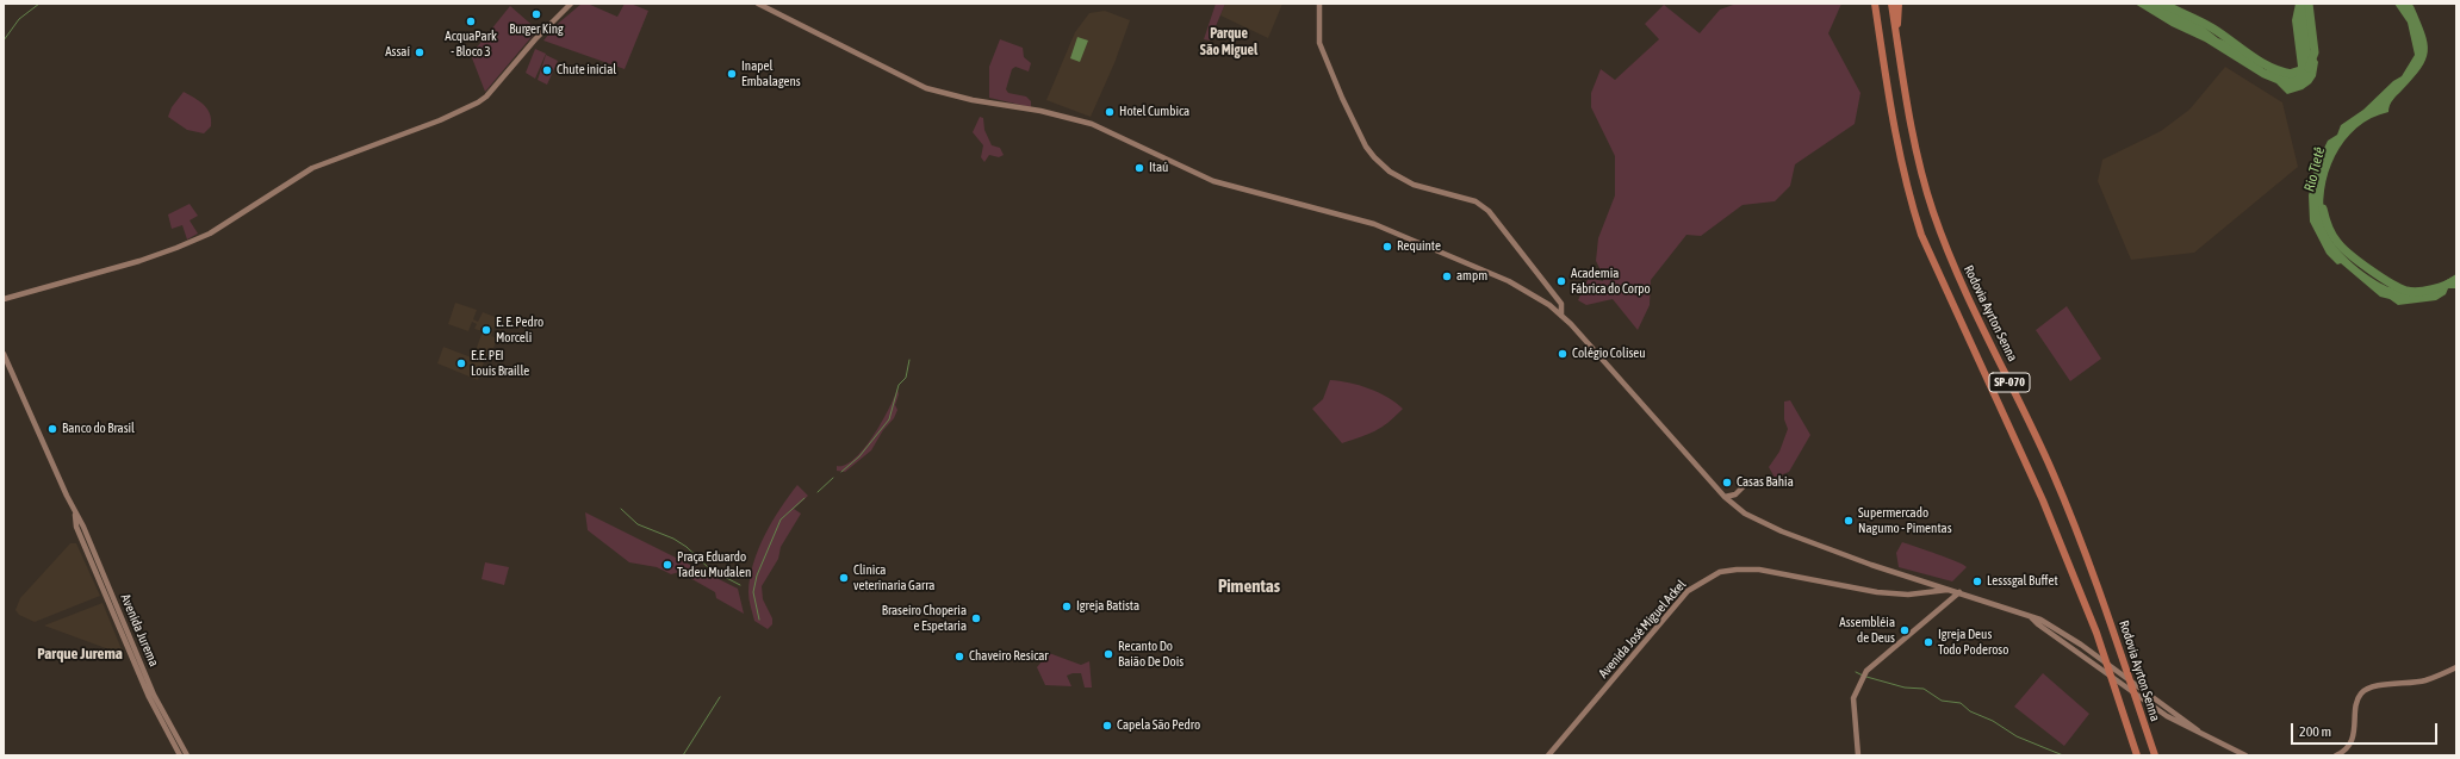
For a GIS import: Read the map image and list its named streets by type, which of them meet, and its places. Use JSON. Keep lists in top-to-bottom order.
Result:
{
  "streets": {
    "highway": ["Rodovia Ayrton Senna", "SP-070"],
    "main road": ["Avenida José Miguel Ackel", "Avenida Jurema"]
  },
  "districts": ["Parque São Miguel", "Pimentas", "Parque Jurema"],
  "water": ["Rio Tietê"],
  "places": [
    "Burger King",
    "AcquaPark - Bloco 3",
    "Assaí",
    "Chute inicial",
    "Inapel Embalagens",
    "Hotel Cumbica",
    "Itaú",
    "Requinte",
    "ampm",
    "Academia Fábrica do Corpo",
    "E. E. Pedro Morceli",
    "Colégio Coliseu",
    "E.E. PEI Louis Braille",
    "Banco do Brasil",
    "Casas Bahia",
    "Supermercado Nagumo - Pimentas",
    "Praça Eduardo Tadeu Mudalen",
    "Clinica veterinaria Garra",
    "Lesssgal Buffet",
    "Igreja Batista",
    "Braseiro Choperia e Espetaria",
    "Assembléia de Deus",
    "Igreja Deus Todo Poderoso",
    "Recanto Do Baião De Dois",
    "Chaveiro Resicar",
    "Capela São Pedro"
  ],
  "scale_bar": "200 m"
}
